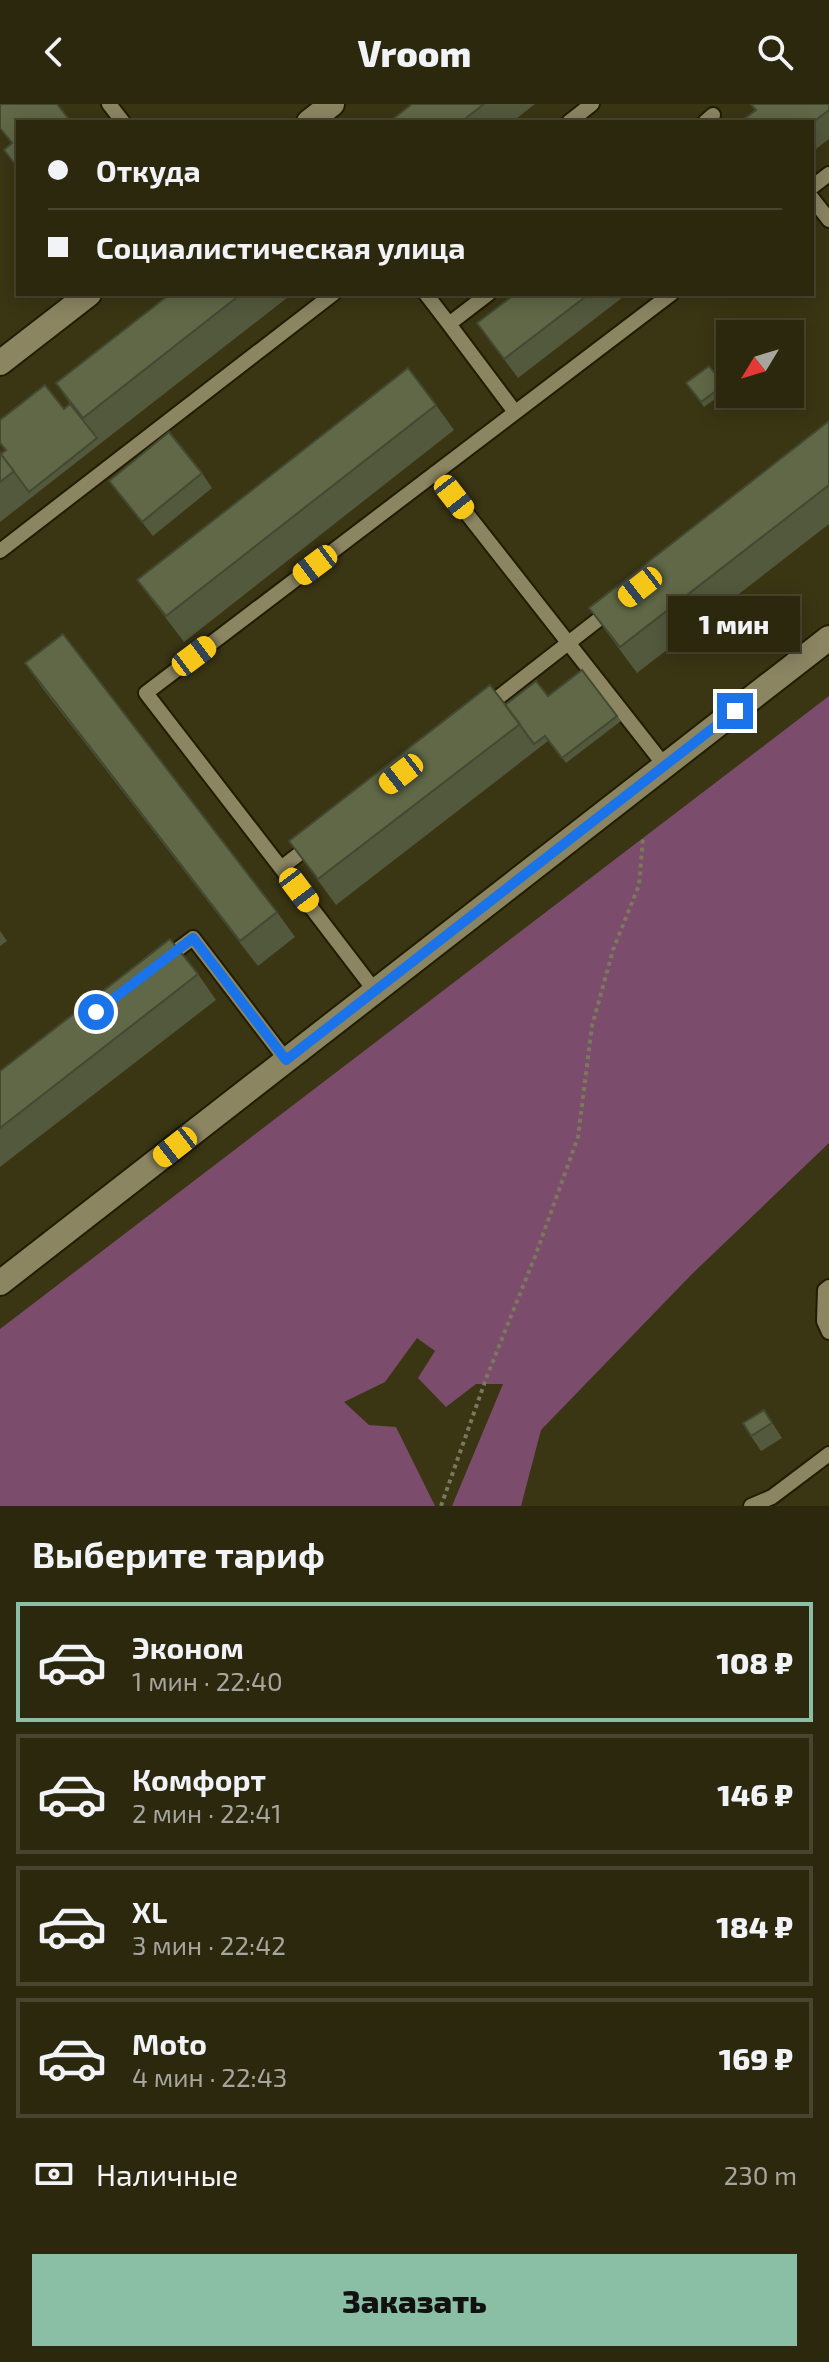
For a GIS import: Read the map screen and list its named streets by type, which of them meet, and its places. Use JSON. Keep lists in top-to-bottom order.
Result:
{
  "north": "bottom left",
  "page": {
    "header": "Vroom",
    "banner": ["Откуда", "Социалистическая улица"],
    "bubble": "1 мин",
    "heading": "Выберите тариф",
    "list": [
      {
        "name": "Эконом",
        "note": "1 мин · 22:40",
        "value": "108 ₽"
      },
      {
        "name": "Комфорт",
        "note": "2 мин · 22:41",
        "value": "146 ₽"
      },
      {
        "name": "XL",
        "note": "3 мин · 22:42",
        "value": "184 ₽"
      },
      {
        "name": "Moto",
        "note": "4 мин · 22:43",
        "value": "169 ₽"
      }
    ],
    "pay": ["Наличные", "230 m"],
    "buttons": "Заказать"
  }
}
